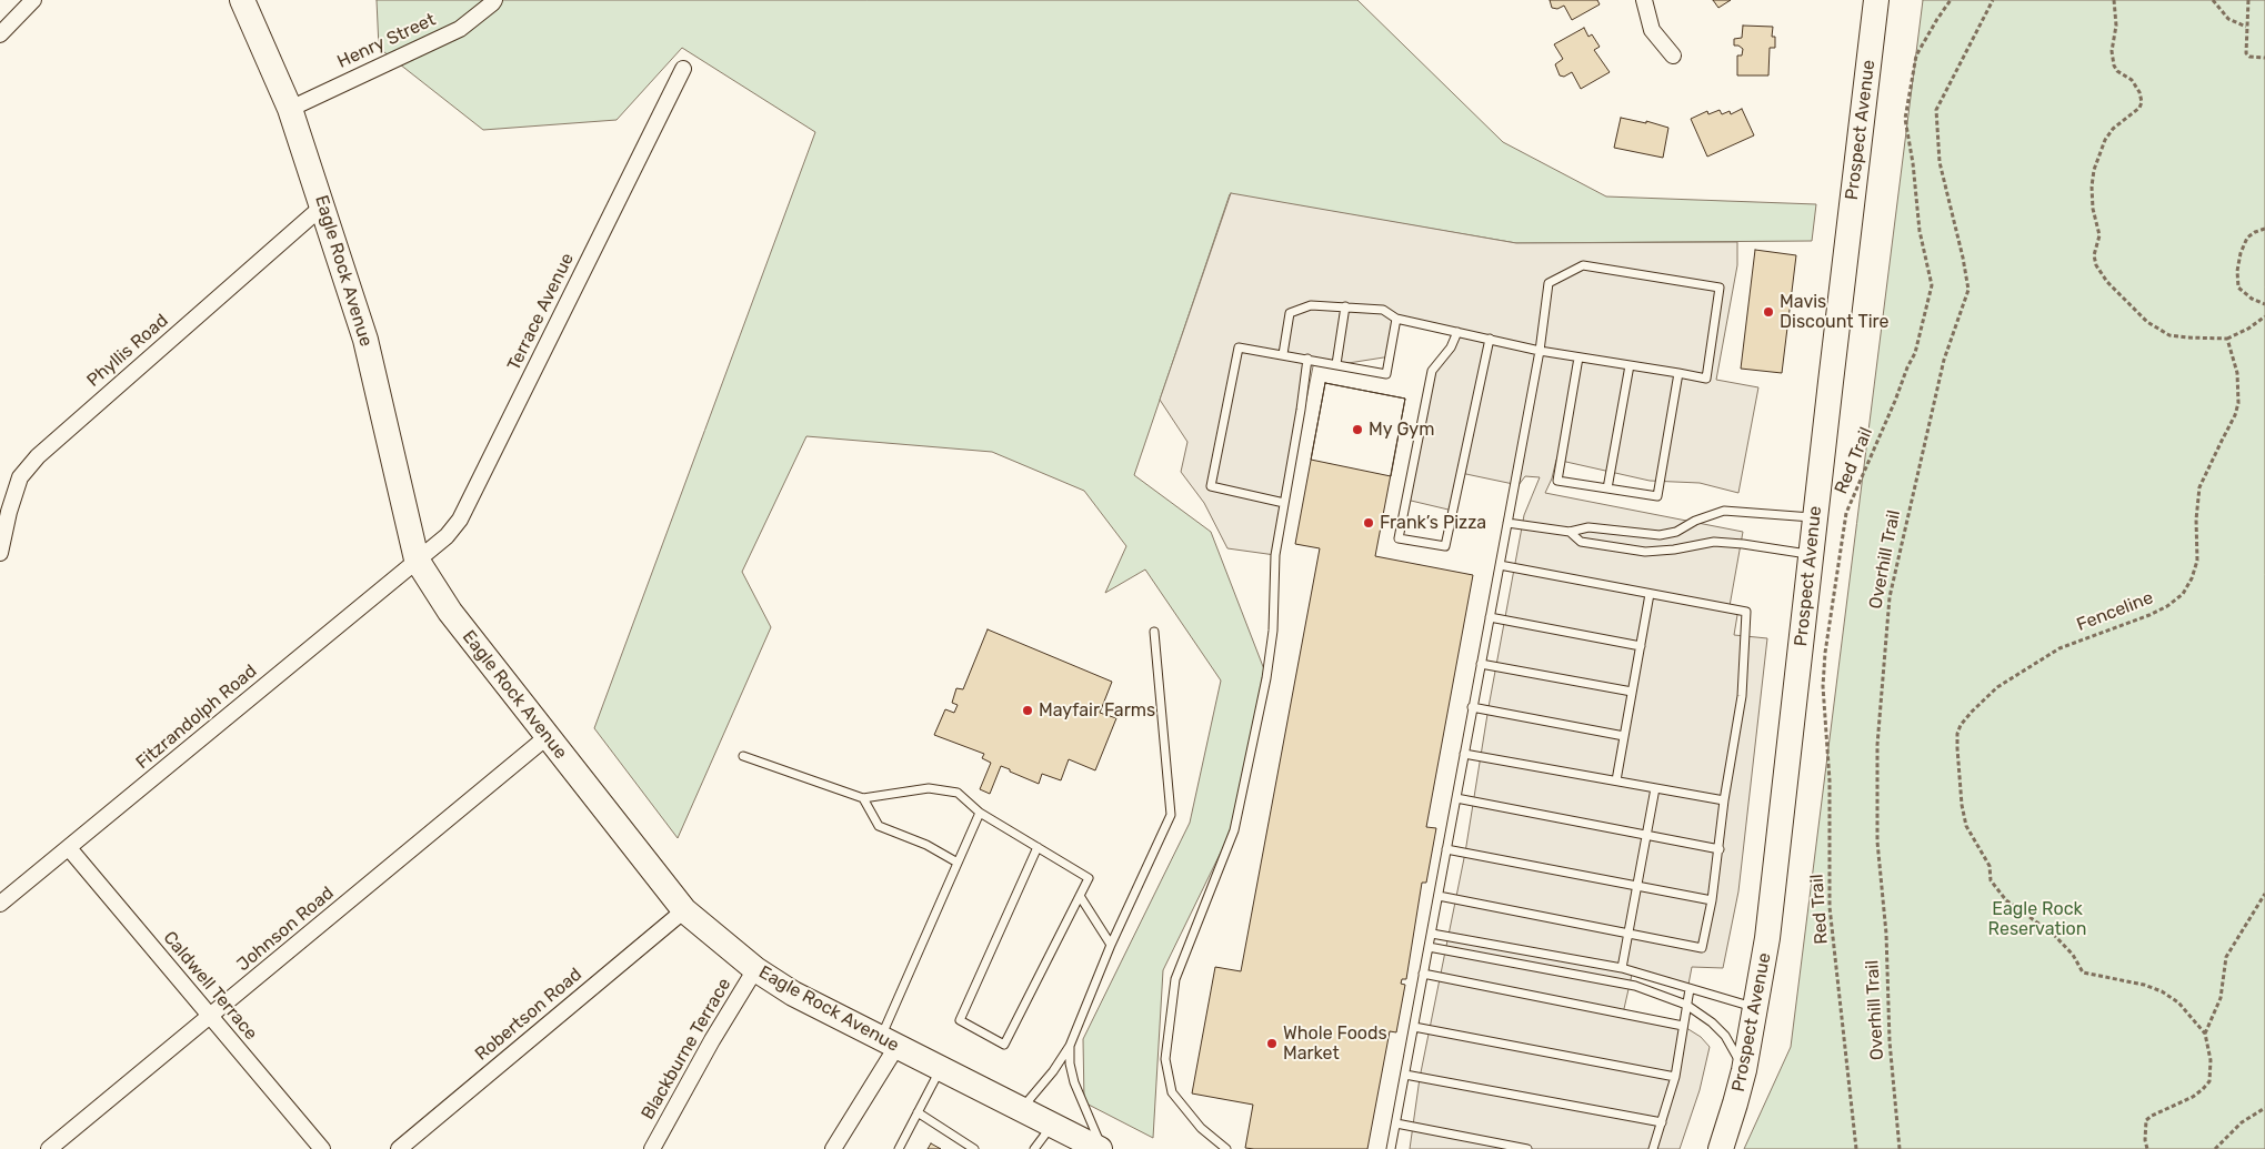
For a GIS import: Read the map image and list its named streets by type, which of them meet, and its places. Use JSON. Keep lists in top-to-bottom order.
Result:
{
  "streets": {
    "main road": ["Prospect Avenue", "Eagle Rock Avenue"],
    "street": [
      "Henry Street",
      "Terrace Avenue",
      "Phyllis Road",
      "Fitzrandolph Road",
      "Johnson Road",
      "Caldwell Terrace",
      "Robertson Road",
      "Blackburne Terrace"
    ],
    "path": ["Red Trail", "Overhill Trail", "Fenceline"]
  },
  "crossings": [
    ["Henry Street", "Eagle Rock Avenue"],
    ["Eagle Rock Avenue", "Terrace Avenue"],
    ["Eagle Rock Avenue", "Phyllis Road"],
    ["Eagle Rock Avenue", "Fitzrandolph Road"],
    ["Eagle Rock Avenue", "Johnson Road"],
    ["Eagle Rock Avenue", "Robertson Road"],
    ["Eagle Rock Avenue", "Blackburne Terrace"],
    ["Terrace Avenue", "Fitzrandolph Road"],
    ["Fitzrandolph Road", "Caldwell Terrace"],
    ["Johnson Road", "Caldwell Terrace"]
  ],
  "parks": ["Eagle Rock Reservation"],
  "places": [
    "Mavis Discount Tire",
    "My Gym",
    "Frank’s Pizza",
    "Mayfair Farms",
    "Whole Foods Market"
  ]
}
